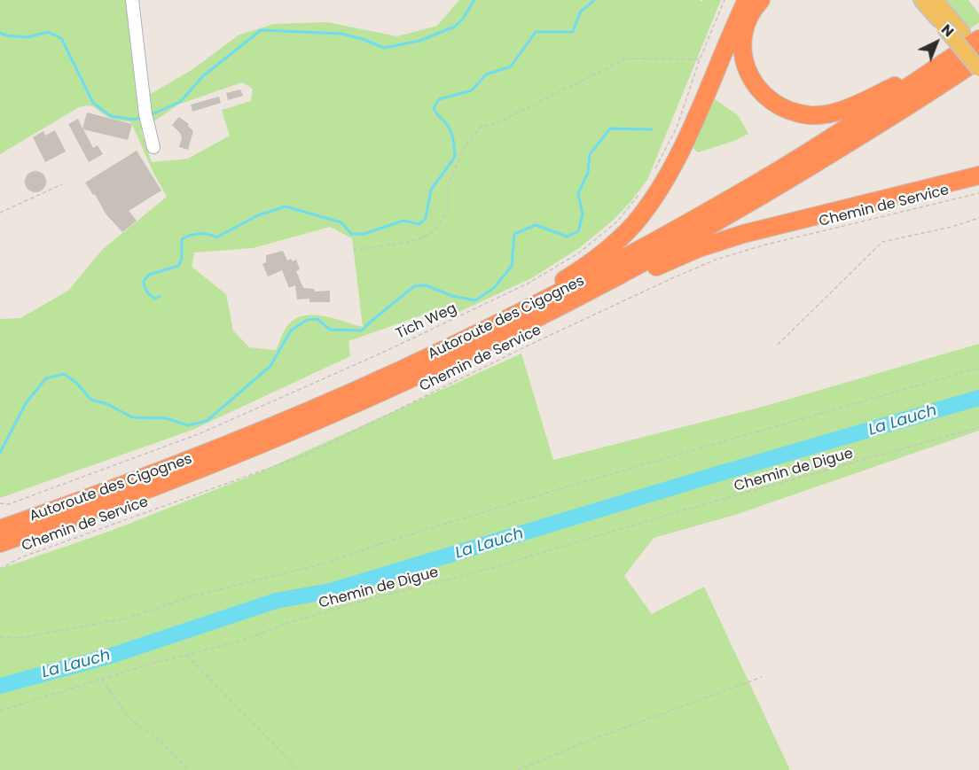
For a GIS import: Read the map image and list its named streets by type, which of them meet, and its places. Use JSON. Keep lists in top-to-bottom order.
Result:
{
  "streets": {
    "highway": ["Autoroute des Cigognes"],
    "path": ["Chemin de Service", "Tich Weg", "Chemin de Digue"]
  },
  "water": ["La Lauch"],
  "north": "top right"
}
